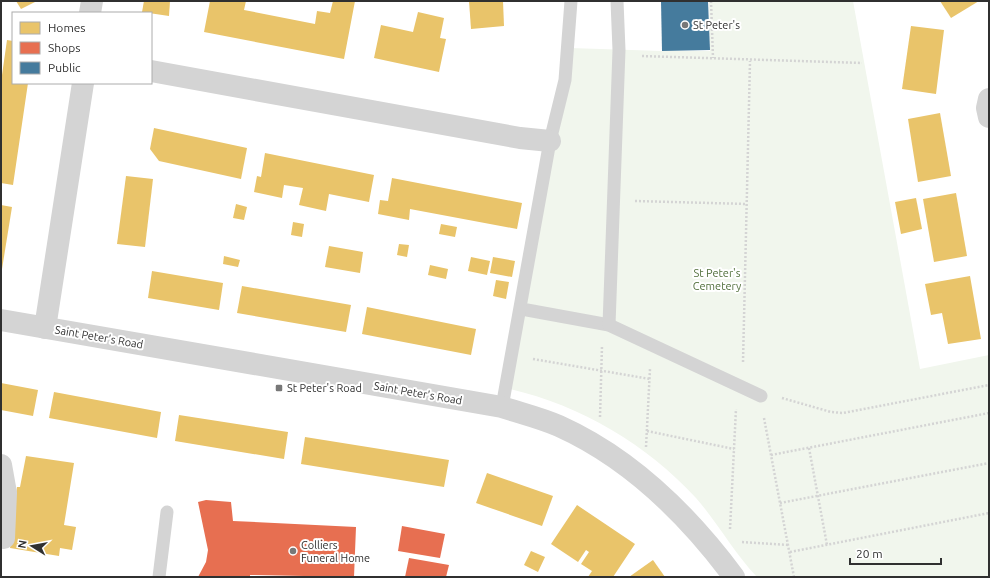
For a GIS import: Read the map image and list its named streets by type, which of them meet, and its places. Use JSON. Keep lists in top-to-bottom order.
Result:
{
  "streets": {
    "street": ["Saint Peter's Road"]
  },
  "parks": ["St Peter's Cemetery"],
  "places": {
    "other": ["St Peter's", "Colliers Funeral Home"],
    "transit": ["St Peter's Road"]
  },
  "legend": ["Homes", "Shops", "Public"],
  "scale_bar": "20 m",
  "north": "left"
}
